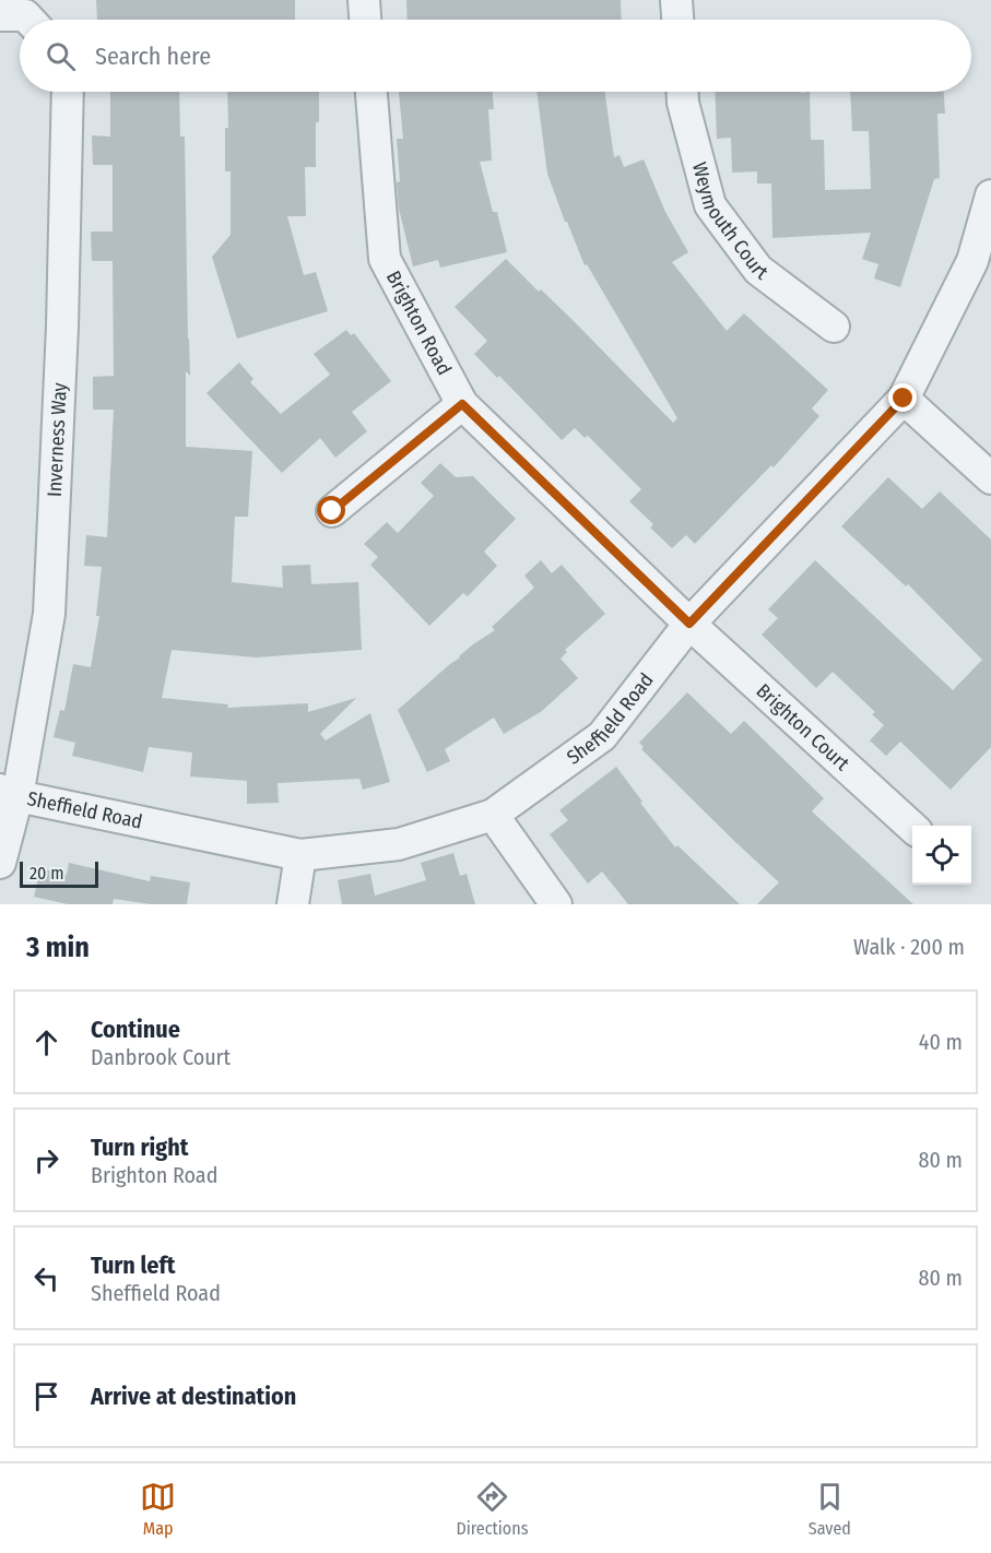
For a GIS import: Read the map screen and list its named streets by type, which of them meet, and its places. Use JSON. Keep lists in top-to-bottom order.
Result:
{
  "streets": {
    "street": [
      "Weymouth Court",
      "Brighton Road",
      "Inverness Way",
      "Sheffield Road",
      "Brighton Court"
    ]
  },
  "crossings": [
    ["Brighton Road", "Sheffield Road"],
    ["Brighton Road", "Brighton Court"],
    ["Inverness Way", "Sheffield Road"],
    ["Sheffield Road", "Brighton Court"]
  ],
  "scale_bar": "20 m",
  "page": {
    "search": "Search here",
    "scale": "20 m",
    "heading": ["3 min", "Walk · 200 m"],
    "list": [
      ["Continue", "Danbrook Court", "40 m"],
      ["Turn right", "Brighton Road", "80 m"],
      ["Turn left", "Sheffield Road", "80 m"],
      "Arrive at destination"
    ],
    "nav": ["Map", "Directions", "Saved"]
  }
}
